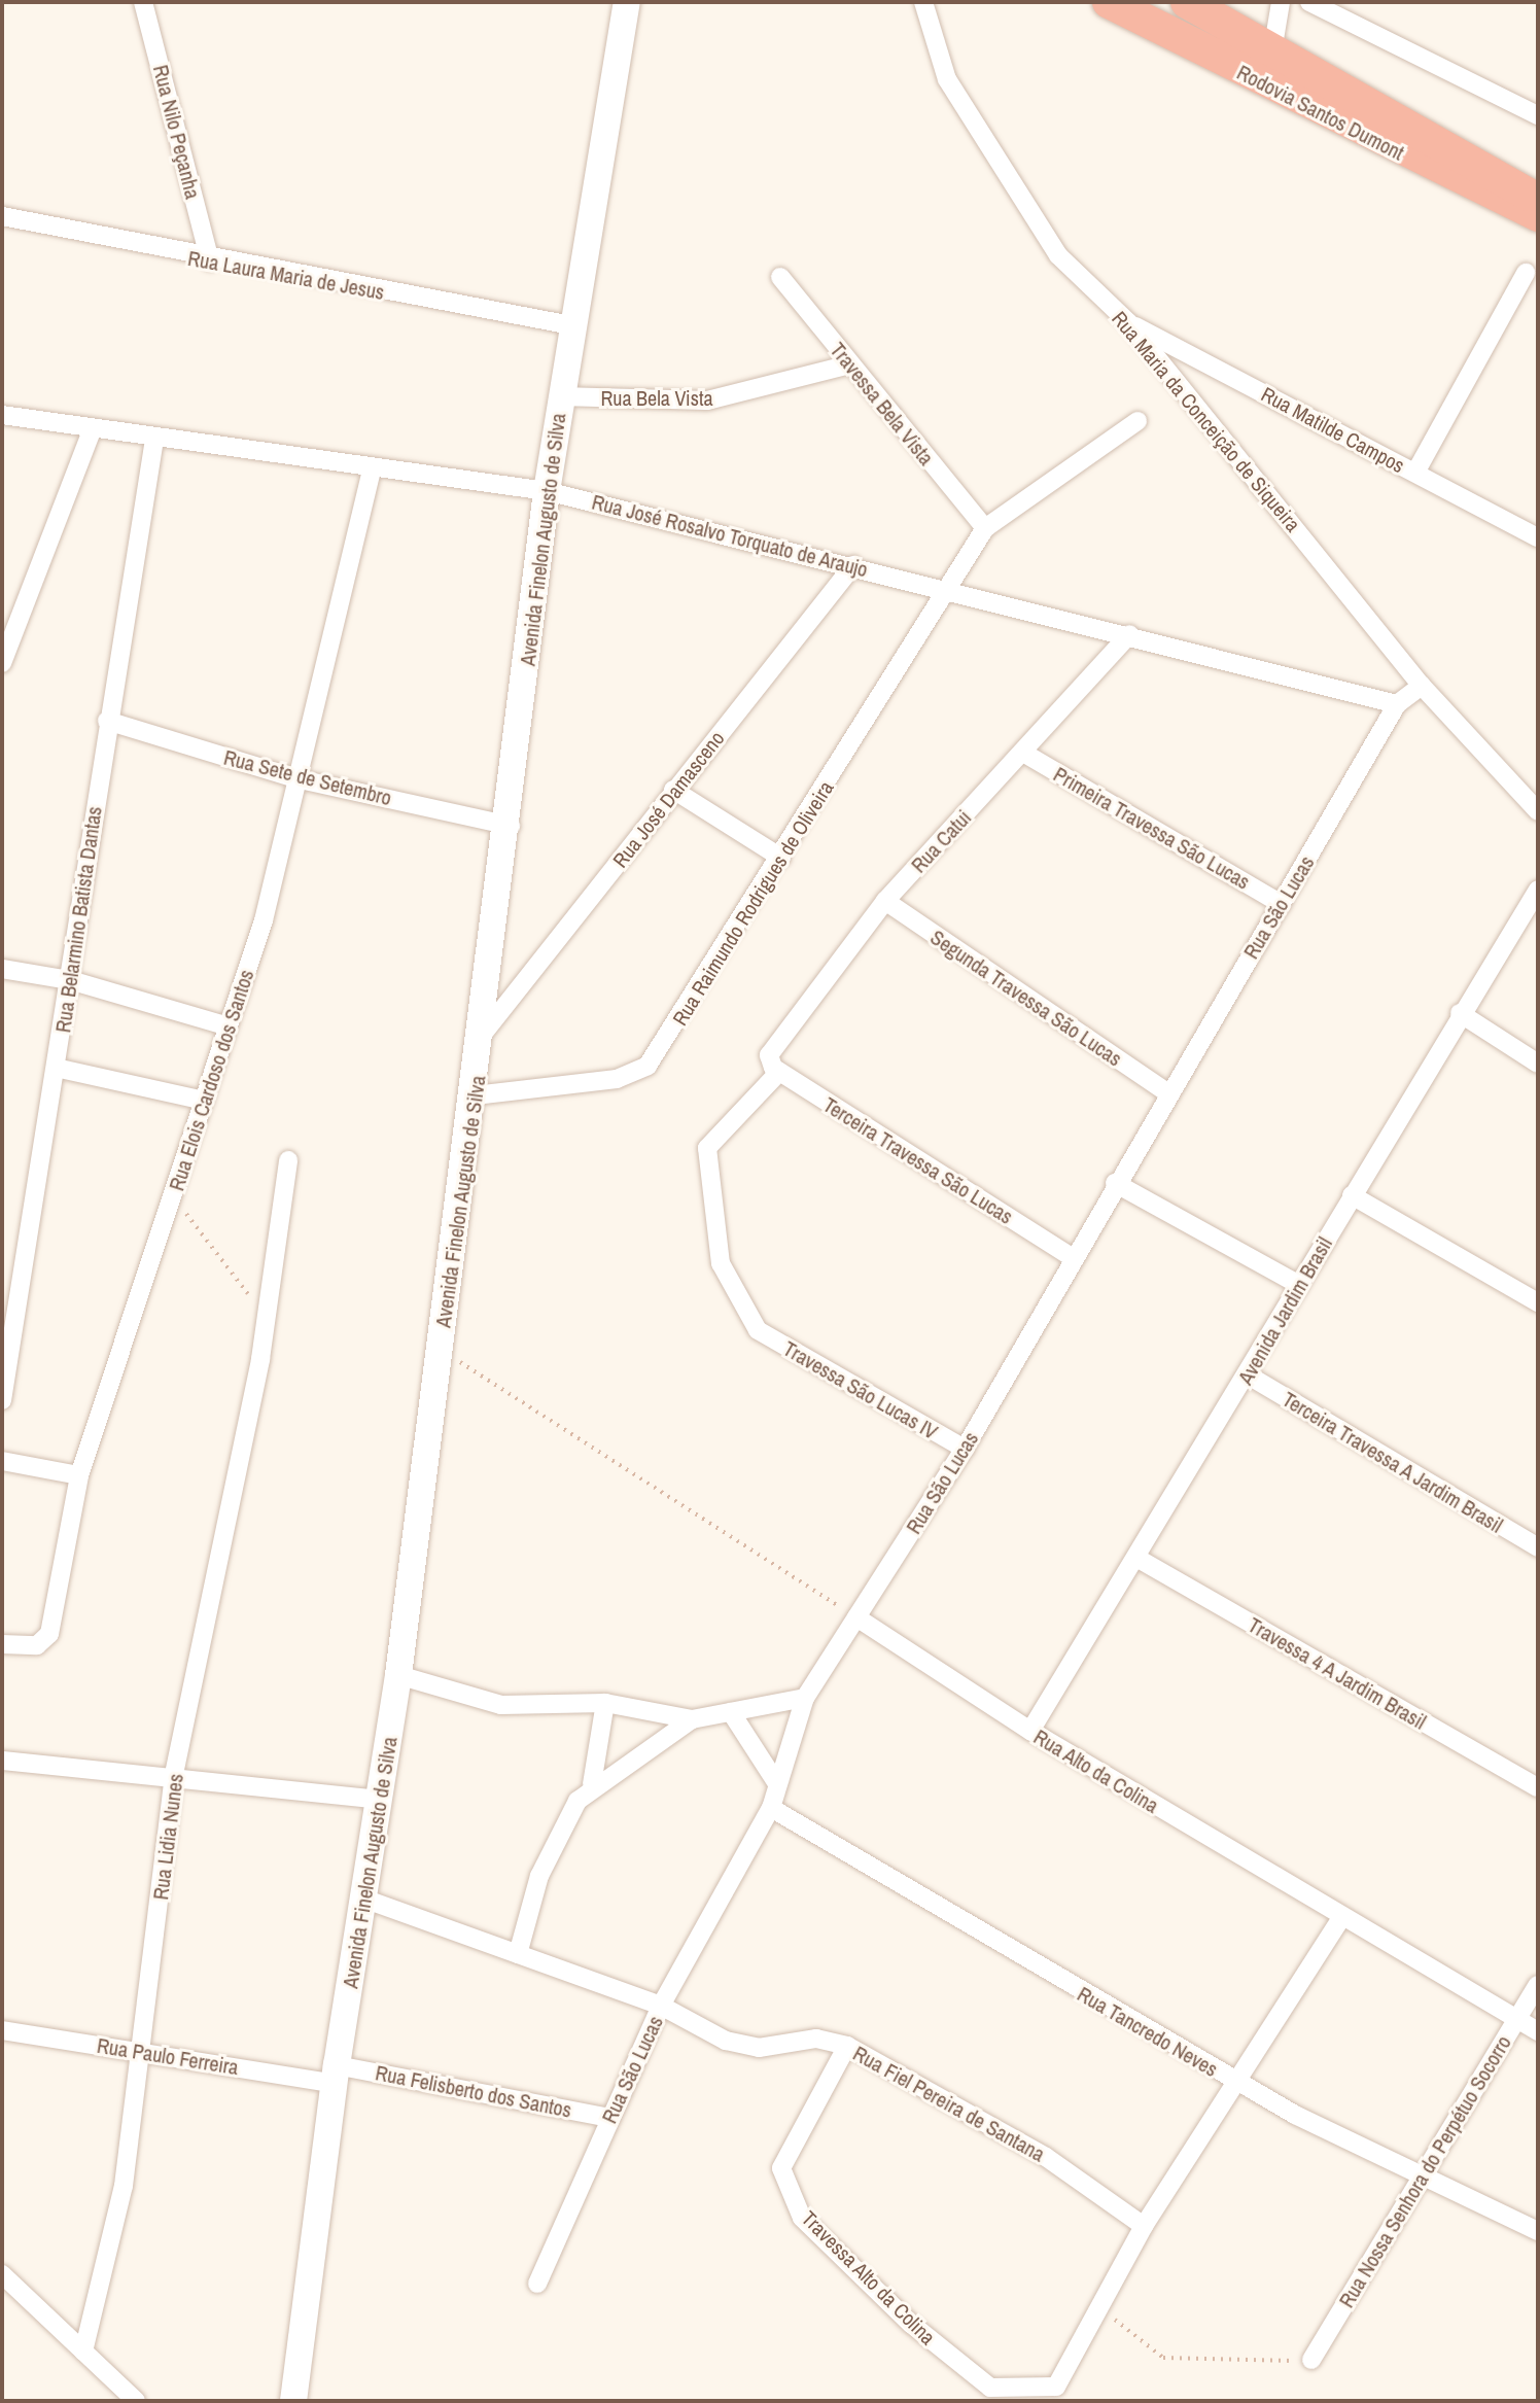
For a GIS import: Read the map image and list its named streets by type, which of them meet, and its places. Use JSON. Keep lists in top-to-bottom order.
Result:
{
  "streets": {
    "highway": ["Rodovia Santos Dumont"],
    "street": [
      "Rua Nilo Peçanha",
      "Rua Laura Maria de Jesus",
      "Rua Bela Vista",
      "Travessa Bela Vista",
      "Rua Maria da Conceição de Siqueira",
      "Rua Matilde Campos",
      "Rua José Rosalvo Torquato de Araujo",
      "Avenida Finelon Augusto de Silva",
      "Rua Sete de Setembro",
      "Rua José Damasceno",
      "Primeira Travessa São Lucas",
      "Rua Catui",
      "Rua Raimundo Rodrigues de Oliveira",
      "Rua São Lucas",
      "Rua Belarmino Batista Dantas",
      "Segunda Travessa São Lucas",
      "Rua Elois Cardoso dos Santos",
      "Terceira Travessa São Lucas",
      "Avenida Jardim Brasil",
      "Travessa São Lucas IV",
      "Terceira Travessa A Jardim Brasil",
      "Travessa 4 A Jardim Brasil",
      "Rua Alto da Colina",
      "Rua Lidia Nunes",
      "Rua Tancredo Neves",
      "Rua Paulo Ferreira",
      "Rua Felisberto dos Santos",
      "Rua Fiel Pereira de Santana",
      "Rua Nossa Senhora do Perpétuo Socorro",
      "Travessa Alto da Colina"
    ]
  },
  "crossings": [
    ["Rua Nilo Peçanha", "Rua Laura Maria de Jesus"],
    ["Rua Laura Maria de Jesus", "Avenida Finelon Augusto de Silva"],
    ["Rua Bela Vista", "Travessa Bela Vista"],
    ["Rua Bela Vista", "Avenida Finelon Augusto de Silva"],
    ["Travessa Bela Vista", "Rua Raimundo Rodrigues de Oliveira"],
    ["Rua Maria da Conceição de Siqueira", "Rua Matilde Campos"],
    ["Rua José Rosalvo Torquato de Araujo", "Avenida Finelon Augusto de Silva"],
    ["Rua José Rosalvo Torquato de Araujo", "Rua José Damasceno"],
    ["Rua José Rosalvo Torquato de Araujo", "Rua Catui"],
    ["Rua José Rosalvo Torquato de Araujo", "Rua Raimundo Rodrigues de Oliveira"],
    ["Rua José Rosalvo Torquato de Araujo", "Rua São Lucas"],
    ["Rua José Rosalvo Torquato de Araujo", "Rua Belarmino Batista Dantas"],
    ["Rua José Rosalvo Torquato de Araujo", "Rua Elois Cardoso dos Santos"],
    ["Avenida Finelon Augusto de Silva", "Rua Sete de Setembro"],
    ["Avenida Finelon Augusto de Silva", "Rua José Damasceno"],
    ["Avenida Finelon Augusto de Silva", "Rua Raimundo Rodrigues de Oliveira"],
    ["Avenida Finelon Augusto de Silva", "Rua Paulo Ferreira"],
    ["Avenida Finelon Augusto de Silva", "Rua Felisberto dos Santos"],
    ["Avenida Finelon Augusto de Silva", "Rua Fiel Pereira de Santana"],
    ["Rua Sete de Setembro", "Rua Belarmino Batista Dantas"],
    ["Rua Sete de Setembro", "Rua Elois Cardoso dos Santos"],
    ["Primeira Travessa São Lucas", "Rua Catui"],
    ["Primeira Travessa São Lucas", "Rua São Lucas"],
    ["Rua Catui", "Segunda Travessa São Lucas"],
    ["Rua Catui", "Terceira Travessa São Lucas"],
    ["Rua Catui", "Travessa São Lucas IV"],
    ["Rua São Lucas", "Segunda Travessa São Lucas"],
    ["Rua São Lucas", "Terceira Travessa São Lucas"],
    ["Rua São Lucas", "Travessa São Lucas IV"],
    ["Rua São Lucas", "Rua Alto da Colina"],
    ["Rua São Lucas", "Rua Tancredo Neves"],
    ["Rua São Lucas", "Rua Felisberto dos Santos"],
    ["Rua São Lucas", "Rua Fiel Pereira de Santana"],
    ["Avenida Jardim Brasil", "Terceira Travessa A Jardim Brasil"],
    ["Avenida Jardim Brasil", "Travessa 4 A Jardim Brasil"],
    ["Avenida Jardim Brasil", "Rua Alto da Colina"],
    ["Rua Alto da Colina", "Rua Nossa Senhora do Perpétuo Socorro"],
    ["Rua Lidia Nunes", "Rua Paulo Ferreira"],
    ["Rua Tancredo Neves", "Rua Nossa Senhora do Perpétuo Socorro"],
    ["Rua Paulo Ferreira", "Rua Felisberto dos Santos"],
    ["Rua Fiel Pereira de Santana", "Travessa Alto da Colina"]
  ]
}
